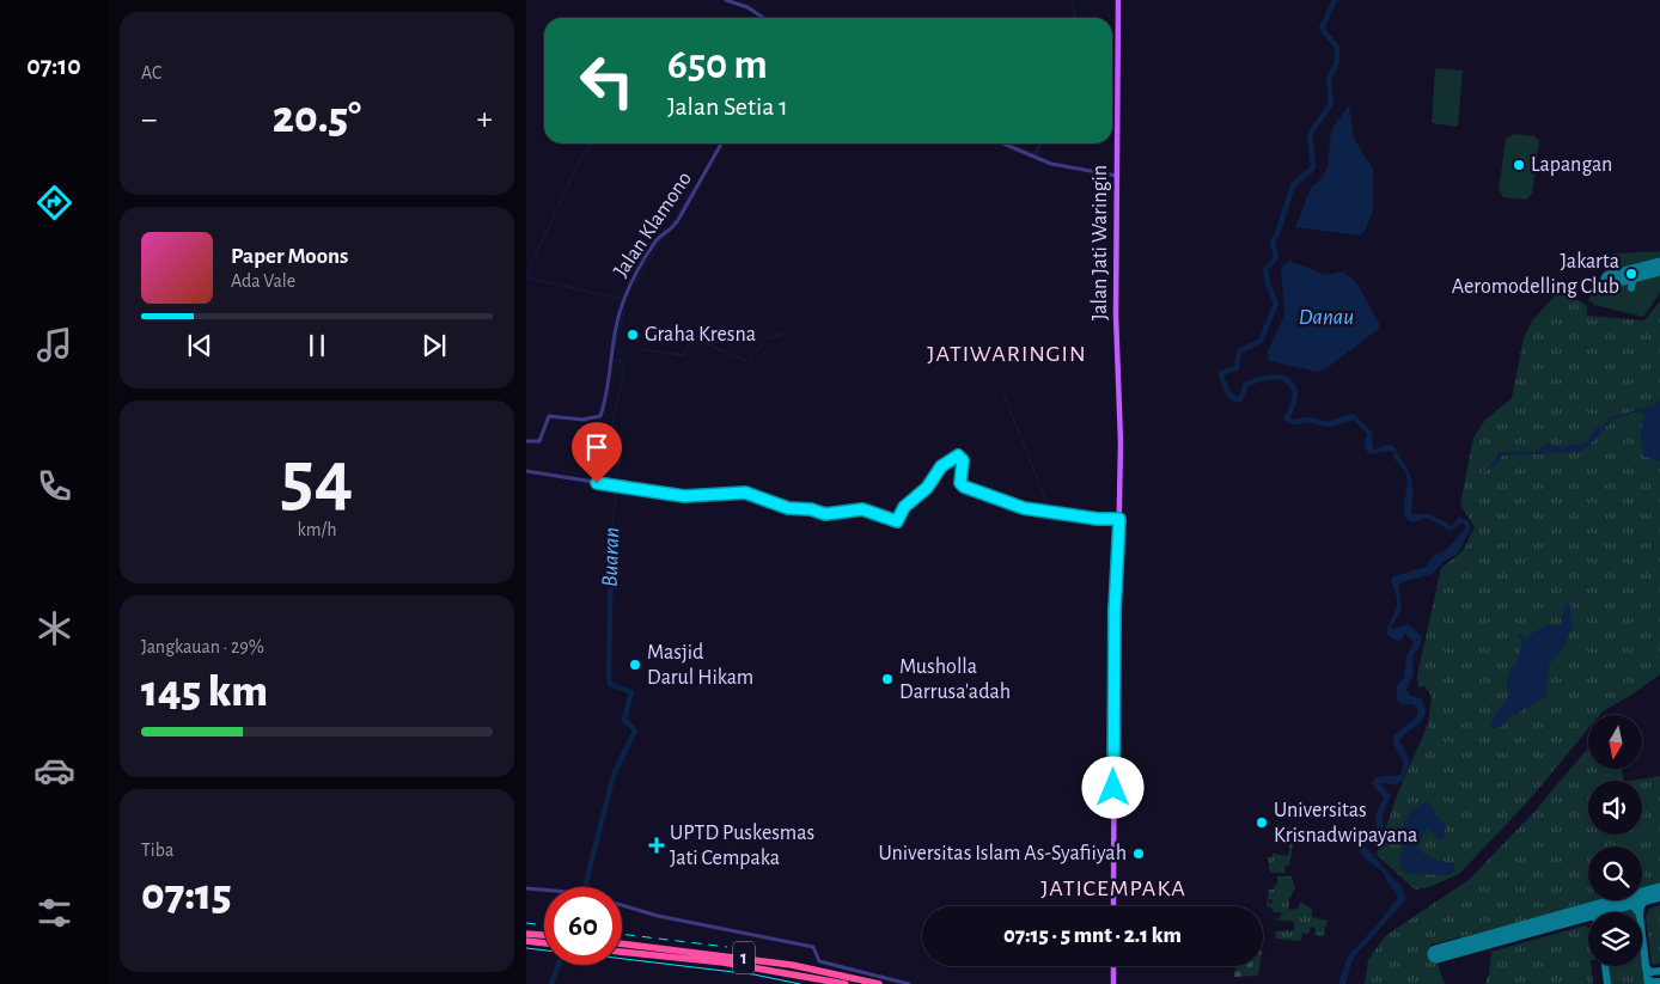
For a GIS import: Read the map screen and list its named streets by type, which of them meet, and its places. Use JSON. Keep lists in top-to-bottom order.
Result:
{
  "streets": {
    "highway": ["1"],
    "main road": ["Jalan Jati Waringin"],
    "street": ["Jalan Klamono"]
  },
  "districts": ["JATIWARINGIN", "JATICEMPAKA"],
  "water": ["Danau", "Buaran"],
  "places": {
    "other": [
      "Lapangan",
      "Jakarta Aeromodelling Club",
      "Graha Kresna",
      "Masjid Darul Hikam",
      "Musholla Darrusa'adah",
      "Universitas Krisnadwipayana",
      "Universitas Islam As-Syafiiyah"
    ],
    "health": ["UPTD Puskesmas Jati Cempaka"]
  },
  "north": "bottom",
  "page": {
    "tabs": "07:10",
    "tile": [
      "AC",
      ["54", "km/h"],
      ["Jangkauan · 29%", "145 km"],
      ["Tiba", "07:15"]
    ],
    "turn": ["650 m", "Jalan Setia 1"],
    "heat": ["−", "20.5°", "+"],
    "song": ["Paper Moons", "Ada Vale"],
    "limit": "60",
    "trip": "07:15 · 5 mnt · 2.1 km"
  }
}
